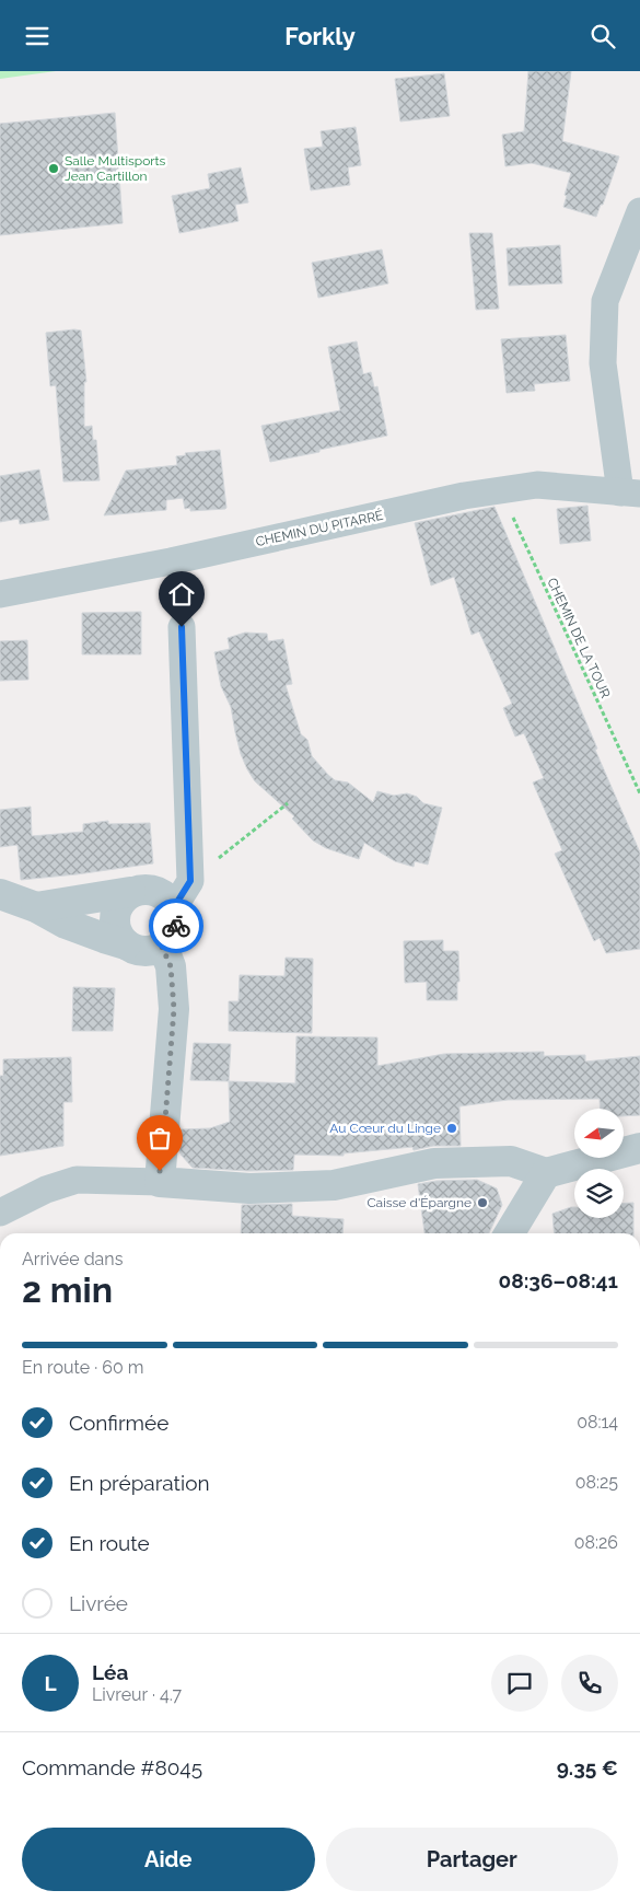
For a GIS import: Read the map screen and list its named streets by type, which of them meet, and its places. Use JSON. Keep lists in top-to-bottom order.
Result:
{
  "streets": {
    "street": ["CHEMIN DU PITARRÉ"],
    "path": ["CHEMIN DE LA TOUR"]
  },
  "crossings": [
    ["CHEMIN DU PITARRÉ", "CHEMIN DE LA TOUR"]
  ],
  "places": ["Salle Multisports Jean Cartillon", "Au Cœur du Linge", "Caisse d'Épargne"],
  "north": "left",
  "page": {
    "header": "Forkly",
    "heading": ["2 min", "Arrivée dans", "08:36–08:41"],
    "panel": [
      "Léa",
      "Livreur · 4.7",
      "Commande #8045",
      "9.35 €"
    ],
    "bar": "En route · 60 m",
    "list": [
      ["Confirmée", "08:14"],
      ["En préparation", "08:25"],
      ["En route", "08:26"],
      "Livrée"
    ],
    "round": "L",
    "buttons": ["Aide", "Partager"]
  }
}
